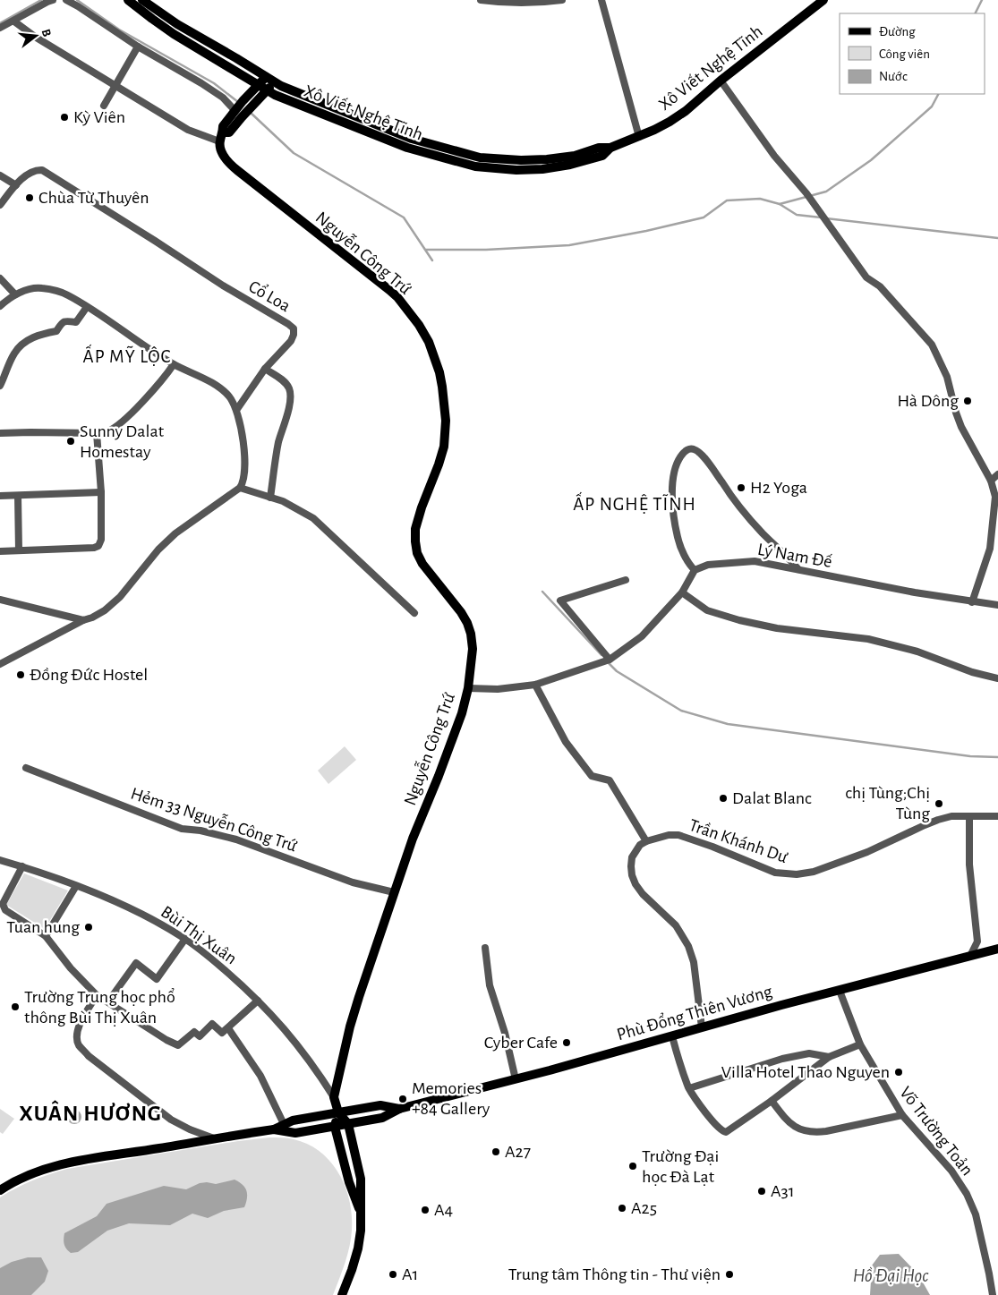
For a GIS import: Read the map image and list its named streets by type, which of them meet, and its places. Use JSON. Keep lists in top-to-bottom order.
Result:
{
  "streets": {
    "main road": ["Xô Viết Nghệ Tĩnh", "Nguyễn Công Trứ", "Phù Đổng Thiên Vương"],
    "street": [
      "Cổ Loa",
      "Lý Nam Đế",
      "Hẻm 33 Nguyễn Công Trứ",
      "Trần Khánh Dư",
      "Bùi Thị Xuân",
      "Võ Trường Toản"
    ]
  },
  "crossings": [
    ["Nguyễn Công Trứ", "Hẻm 33 Nguyễn Công Trứ"],
    ["Nguyễn Công Trứ", "Bùi Thị Xuân"],
    ["Phù Đổng Thiên Vương", "Võ Trường Toản"]
  ],
  "districts": ["ẤP MỸ LỘC", "ẤP NGHỆ TĨNH", "XUÂN HƯƠNG"],
  "water": ["Hồ Đại Học"],
  "places": [
    "Kỳ Viên",
    "Chùa Từ Thuyên",
    "Hà Dông",
    "Sunny Dalat Homestay",
    "H2 Yoga",
    "Đồng Đức Hostel",
    "Dalat Blanc",
    "chị Tùng;Chị Tùng",
    "Tuan hung",
    "Trường Trung học phổ thông Bùi Thị Xuân",
    "Cyber Cafe",
    "Villa Hotel Thao Nguyen",
    "Memories +84 Gallery",
    "A27",
    "Trường Đại học Đà Lạt",
    "A31",
    "A25",
    "A4",
    "A1",
    "Trung tâm Thông tin - Thư viện"
  ],
  "legend": ["Đường", "Công viên", "Nước"],
  "north": "right"
}
